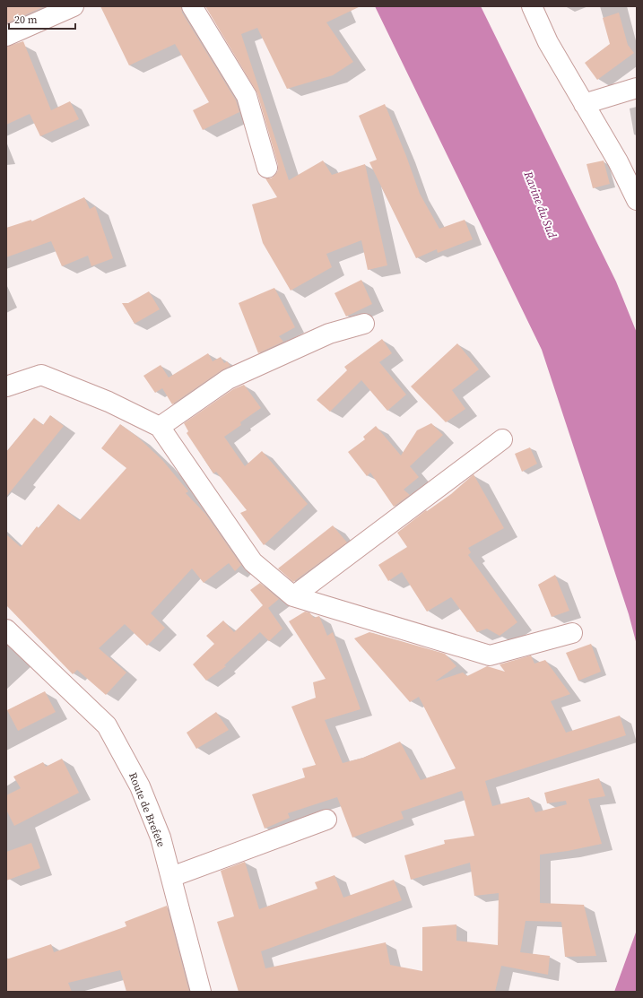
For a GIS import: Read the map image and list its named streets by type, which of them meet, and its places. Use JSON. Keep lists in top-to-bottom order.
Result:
{
  "streets": {
    "street": ["Route de Brefete"]
  },
  "water": ["Ravine du Sud"],
  "scale_bar": "20 m"
}
